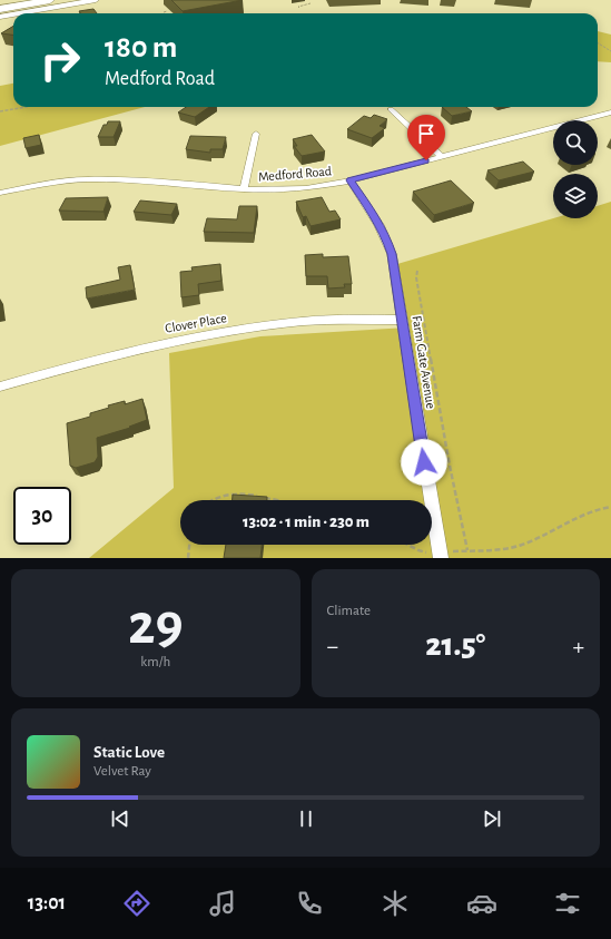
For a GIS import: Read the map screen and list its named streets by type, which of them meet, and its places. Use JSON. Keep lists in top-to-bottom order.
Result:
{
  "streets": {
    "street": ["Medford Road", "Clover Place", "Farm Gate Avenue"]
  },
  "crossings": [
    ["Medford Road", "Farm Gate Avenue"],
    ["Clover Place", "Farm Gate Avenue"]
  ],
  "page": {
    "turn": ["180 m", "Medford Road"],
    "limit": "30",
    "trip": "13:02 · 1 min · 230 m",
    "tile": [
      ["29", "km/h"],
      "Climate"
    ],
    "heat": ["−", "21.5°", "+"],
    "song": ["Static Love", "Velvet Ray"],
    "tabs": "13:01"
  }
}
